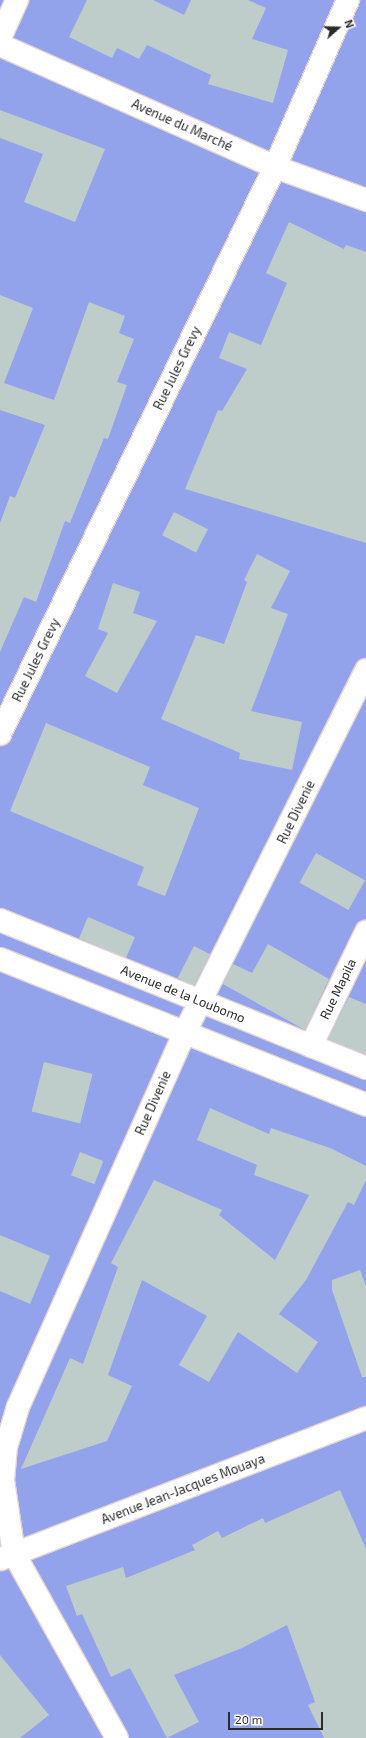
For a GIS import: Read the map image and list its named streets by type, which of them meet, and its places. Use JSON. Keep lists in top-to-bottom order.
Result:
{
  "streets": {
    "street": [
      "Avenue du Marché",
      "Rue Jules Grevy",
      "Rue Divenie",
      "Rue Mapila",
      "Avenue de la Loubomo",
      "Avenue Jean-Jacques Mouaya"
    ]
  },
  "crossings": [
    ["Avenue du Marché", "Rue Jules Grevy"],
    ["Rue Divenie", "Avenue de la Loubomo"],
    ["Rue Divenie", "Avenue Jean-Jacques Mouaya"],
    ["Rue Mapila", "Avenue de la Loubomo"]
  ],
  "scale_bar": "20 m",
  "north": "right"
}
